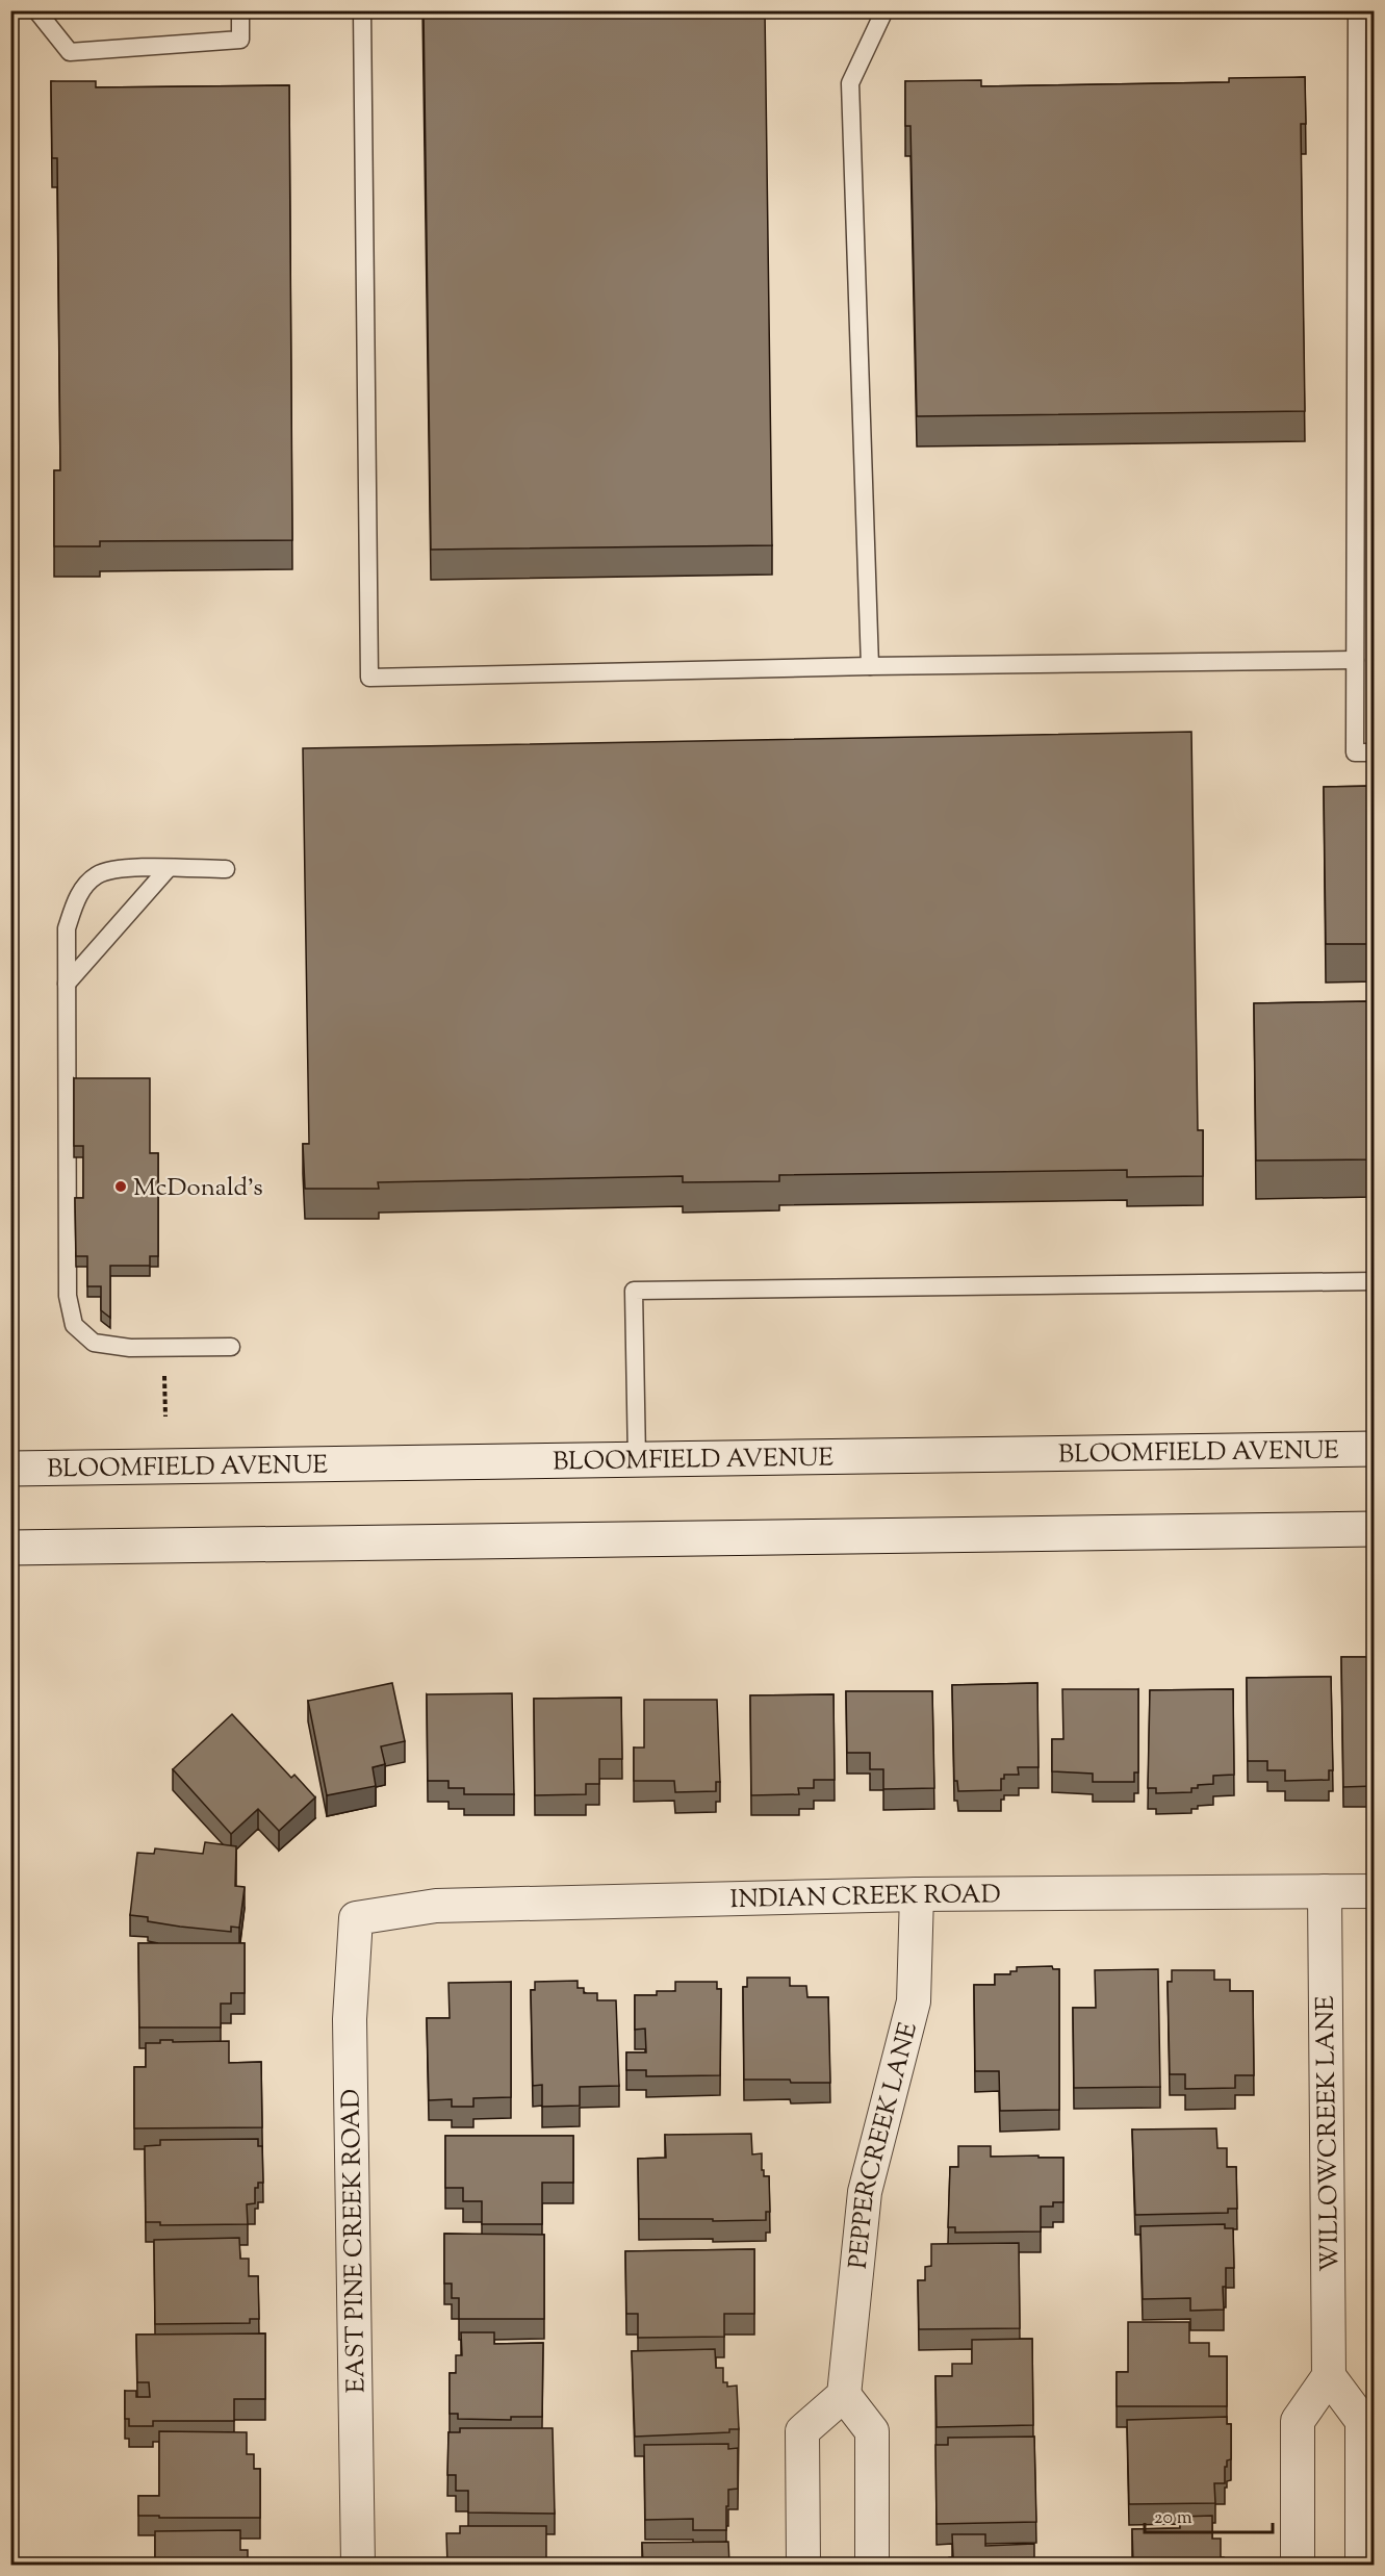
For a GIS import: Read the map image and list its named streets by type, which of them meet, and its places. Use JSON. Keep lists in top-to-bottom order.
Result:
{
  "streets": {
    "main road": ["BLOOMFIELD AVENUE"],
    "street": [
      "INDIAN CREEK ROAD",
      "WILLOWCREEK LANE",
      "PEPPERCREEK LANE",
      "EAST PINE CREEK ROAD"
    ]
  },
  "crossings": [
    ["INDIAN CREEK ROAD", "WILLOWCREEK LANE"],
    ["INDIAN CREEK ROAD", "PEPPERCREEK LANE"],
    ["INDIAN CREEK ROAD", "EAST PINE CREEK ROAD"]
  ],
  "places": ["McDonald's"],
  "scale_bar": "20 m"
}
